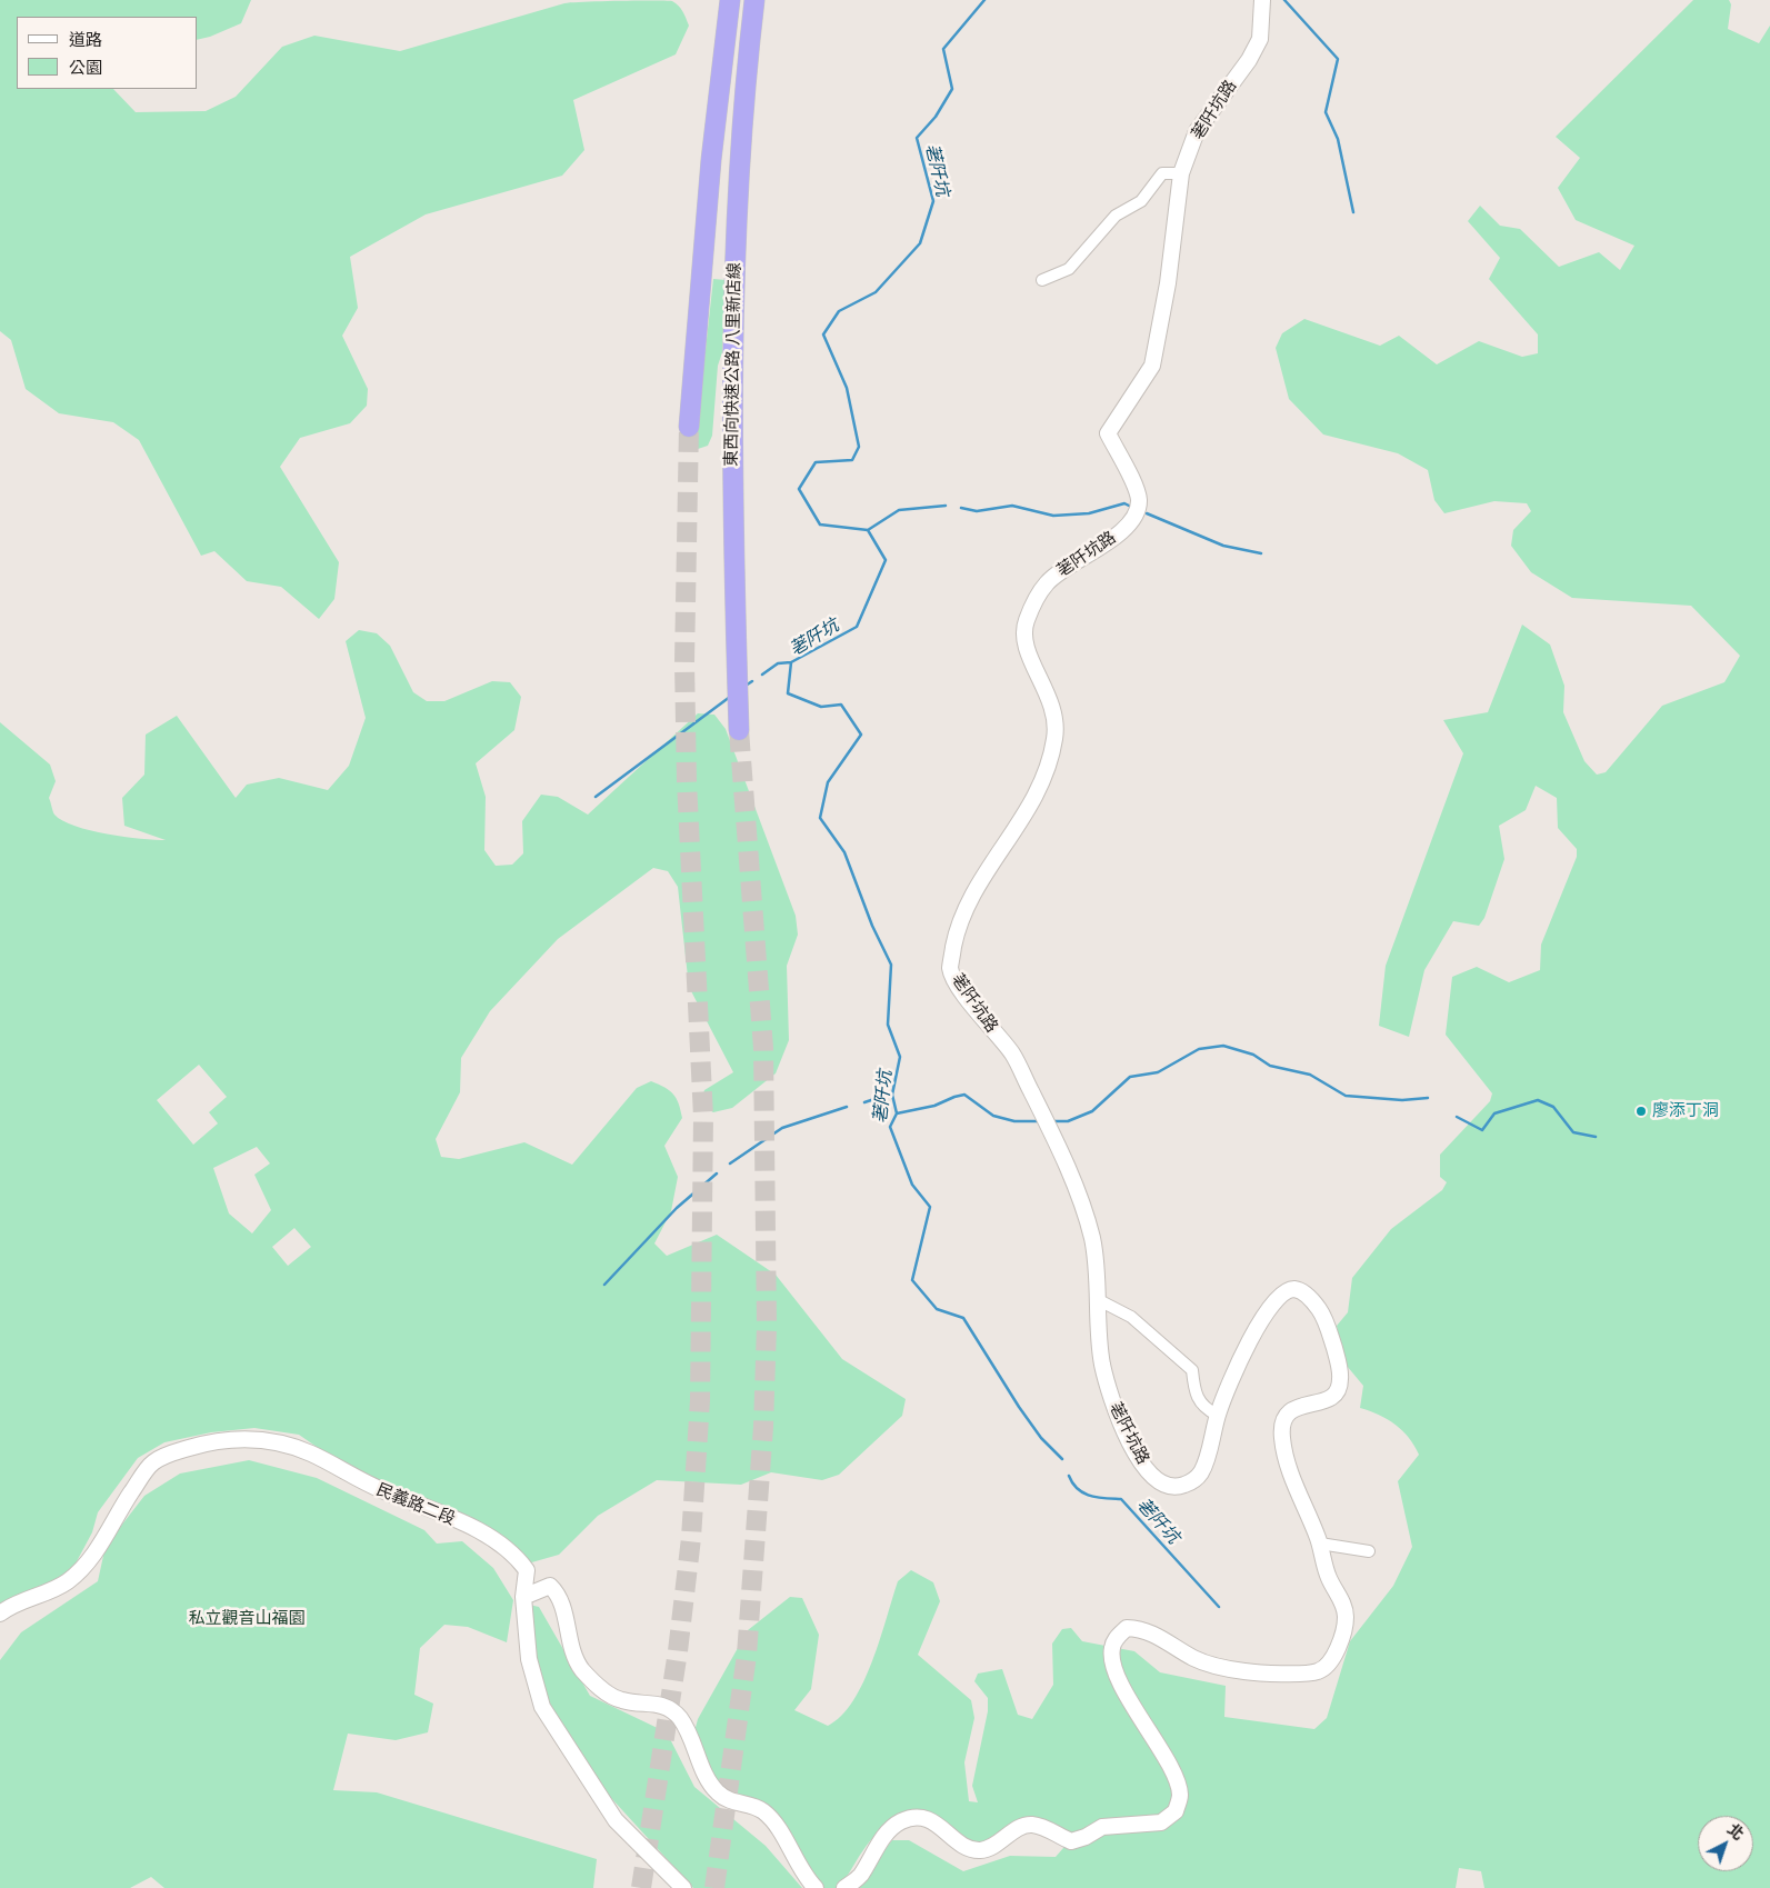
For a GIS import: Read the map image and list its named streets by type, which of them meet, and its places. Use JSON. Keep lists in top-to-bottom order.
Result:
{
  "streets": {
    "highway": ["東西向快速公路 八里新店線"],
    "street": ["荖阡坑路", "民義路二段"]
  },
  "water": ["荖阡坑"],
  "parks": ["私立觀音山福園"],
  "places": ["廖添丁洞"],
  "legend": ["道路", "公園"],
  "north": "top right"
}
